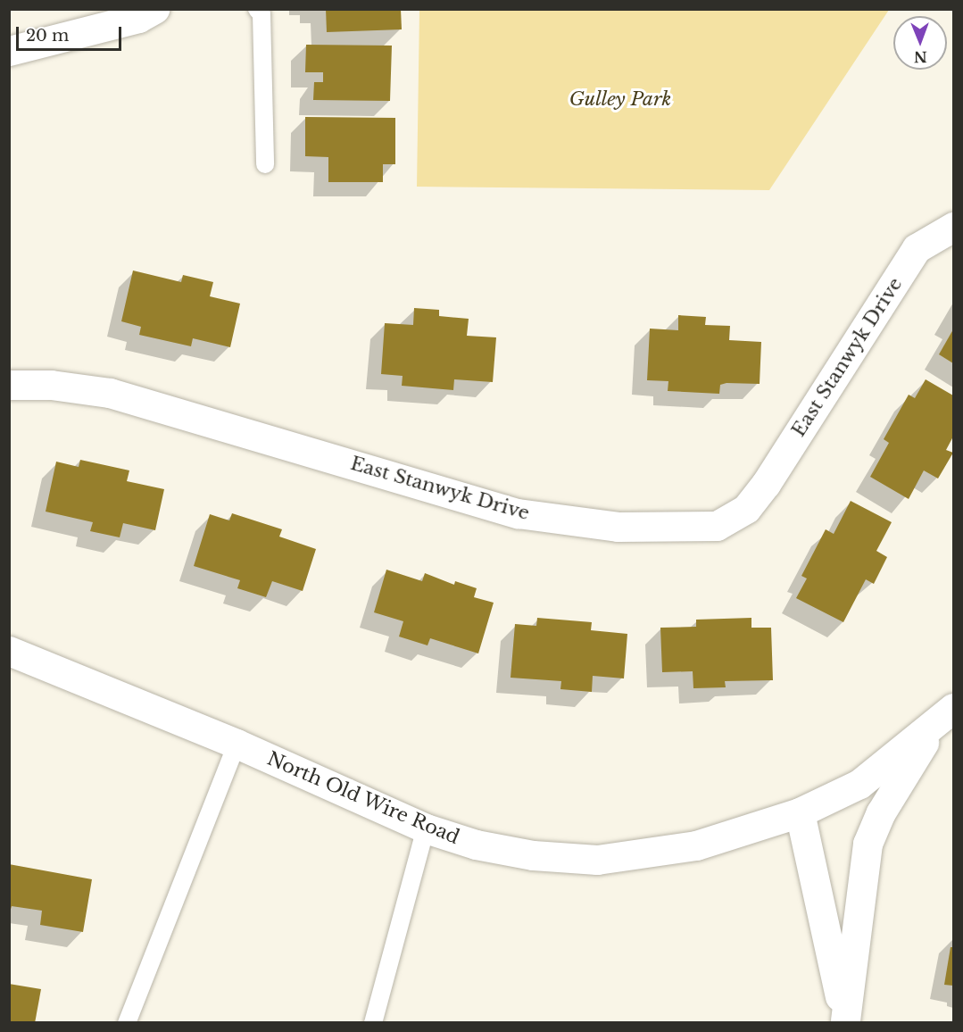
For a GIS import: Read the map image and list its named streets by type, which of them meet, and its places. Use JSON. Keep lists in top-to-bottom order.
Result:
{
  "streets": {
    "street": ["East Stanwyk Drive", "North Old Wire Road"]
  },
  "parks": ["Gulley Park"],
  "scale_bar": "20 m",
  "north": "bottom"
}
